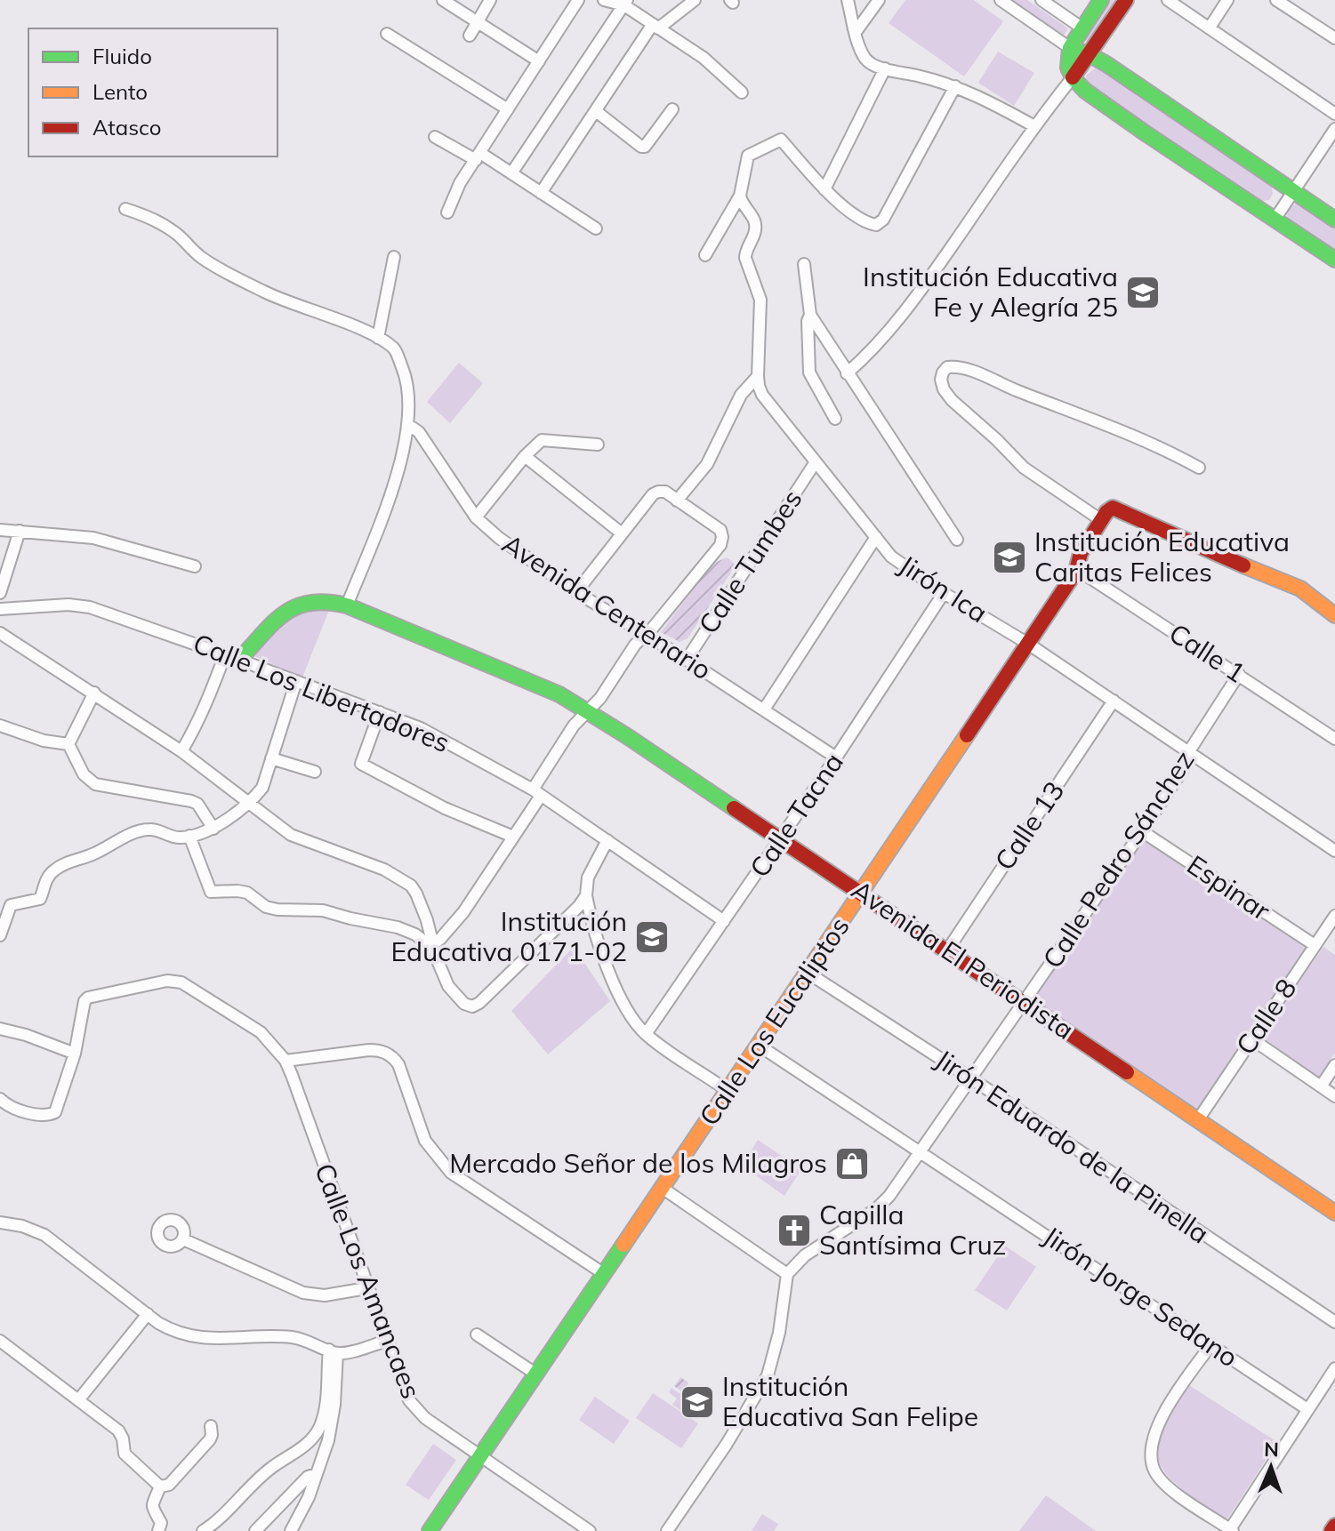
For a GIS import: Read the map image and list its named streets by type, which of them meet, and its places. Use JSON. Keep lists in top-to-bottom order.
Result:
{
  "streets": {
    "street": [
      "Calle Tumbes",
      "Jirón Ica",
      "Avenida Centenario",
      "Calle 1",
      "Calle Los Libertadores",
      "Calle Tacna",
      "Calle 13",
      "Calle Pedro Sánchez",
      "Espinar",
      "Avenida El Periodista",
      "Calle 8",
      "Calle Los Eucaliptos",
      "Jirón Eduardo de la Pinella",
      "Calle Los Amancaes",
      "Jirón Jorge Sedano"
    ]
  },
  "crossings": [
    ["Calle Tumbes", "Jirón Ica"],
    ["Calle Tumbes", "Avenida Centenario"],
    ["Jirón Ica", "Calle Tacna"],
    ["Jirón Ica", "Calle 13"],
    ["Jirón Ica", "Calle Pedro Sánchez"],
    ["Jirón Ica", "Calle Los Eucaliptos"],
    ["Avenida Centenario", "Calle Tacna"],
    ["Calle 1", "Calle Pedro Sánchez"],
    ["Calle 1", "Calle Los Eucaliptos"],
    ["Calle Los Libertadores", "Calle Tacna"],
    ["Calle Los Libertadores", "Avenida El Periodista"],
    ["Calle Tacna", "Avenida El Periodista"],
    ["Calle 13", "Avenida El Periodista"],
    ["Calle Pedro Sánchez", "Espinar"],
    ["Calle Pedro Sánchez", "Avenida El Periodista"],
    ["Calle Pedro Sánchez", "Jirón Eduardo de la Pinella"],
    ["Calle Pedro Sánchez", "Jirón Jorge Sedano"],
    ["Espinar", "Calle 8"],
    ["Avenida El Periodista", "Calle 8"],
    ["Avenida El Periodista", "Calle Los Eucaliptos"],
    ["Calle Los Eucaliptos", "Jirón Eduardo de la Pinella"],
    ["Calle Los Eucaliptos", "Calle Los Amancaes"],
    ["Calle Los Eucaliptos", "Jirón Jorge Sedano"]
  ],
  "places": {
    "school or university": [
      "Institución Educativa Fe y Alegría 25",
      "Institución Educativa Caritas Felices",
      "Institución Educativa 0171-02",
      "Institución Educativa San Felipe"
    ],
    "shop": ["Mercado Señor de los Milagros"],
    "church": ["Capilla Santísima Cruz"]
  },
  "legend": ["Fluido", "Lento", "Atasco"],
  "north": "top"
}
